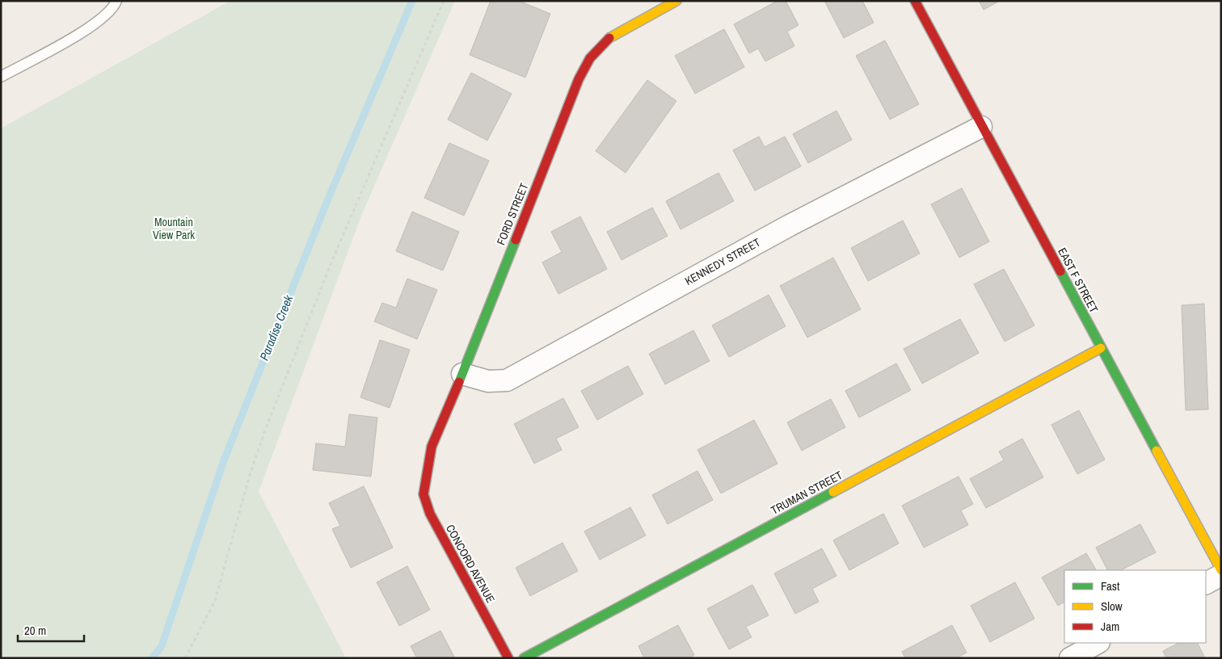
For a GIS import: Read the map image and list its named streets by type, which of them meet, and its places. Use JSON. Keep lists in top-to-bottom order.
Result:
{
  "streets": {
    "street": [
      "FORD STREET",
      "KENNEDY STREET",
      "EAST F STREET",
      "TRUMAN STREET",
      "CONCORD AVENUE"
    ]
  },
  "crossings": [
    ["FORD STREET", "KENNEDY STREET"],
    ["FORD STREET", "CONCORD AVENUE"],
    ["KENNEDY STREET", "EAST F STREET"],
    ["EAST F STREET", "TRUMAN STREET"]
  ],
  "water": ["Paradise Creek"],
  "parks": ["Mountain View Park"],
  "legend": ["Fast", "Slow", "Jam"],
  "scale_bar": "20 m"
}
